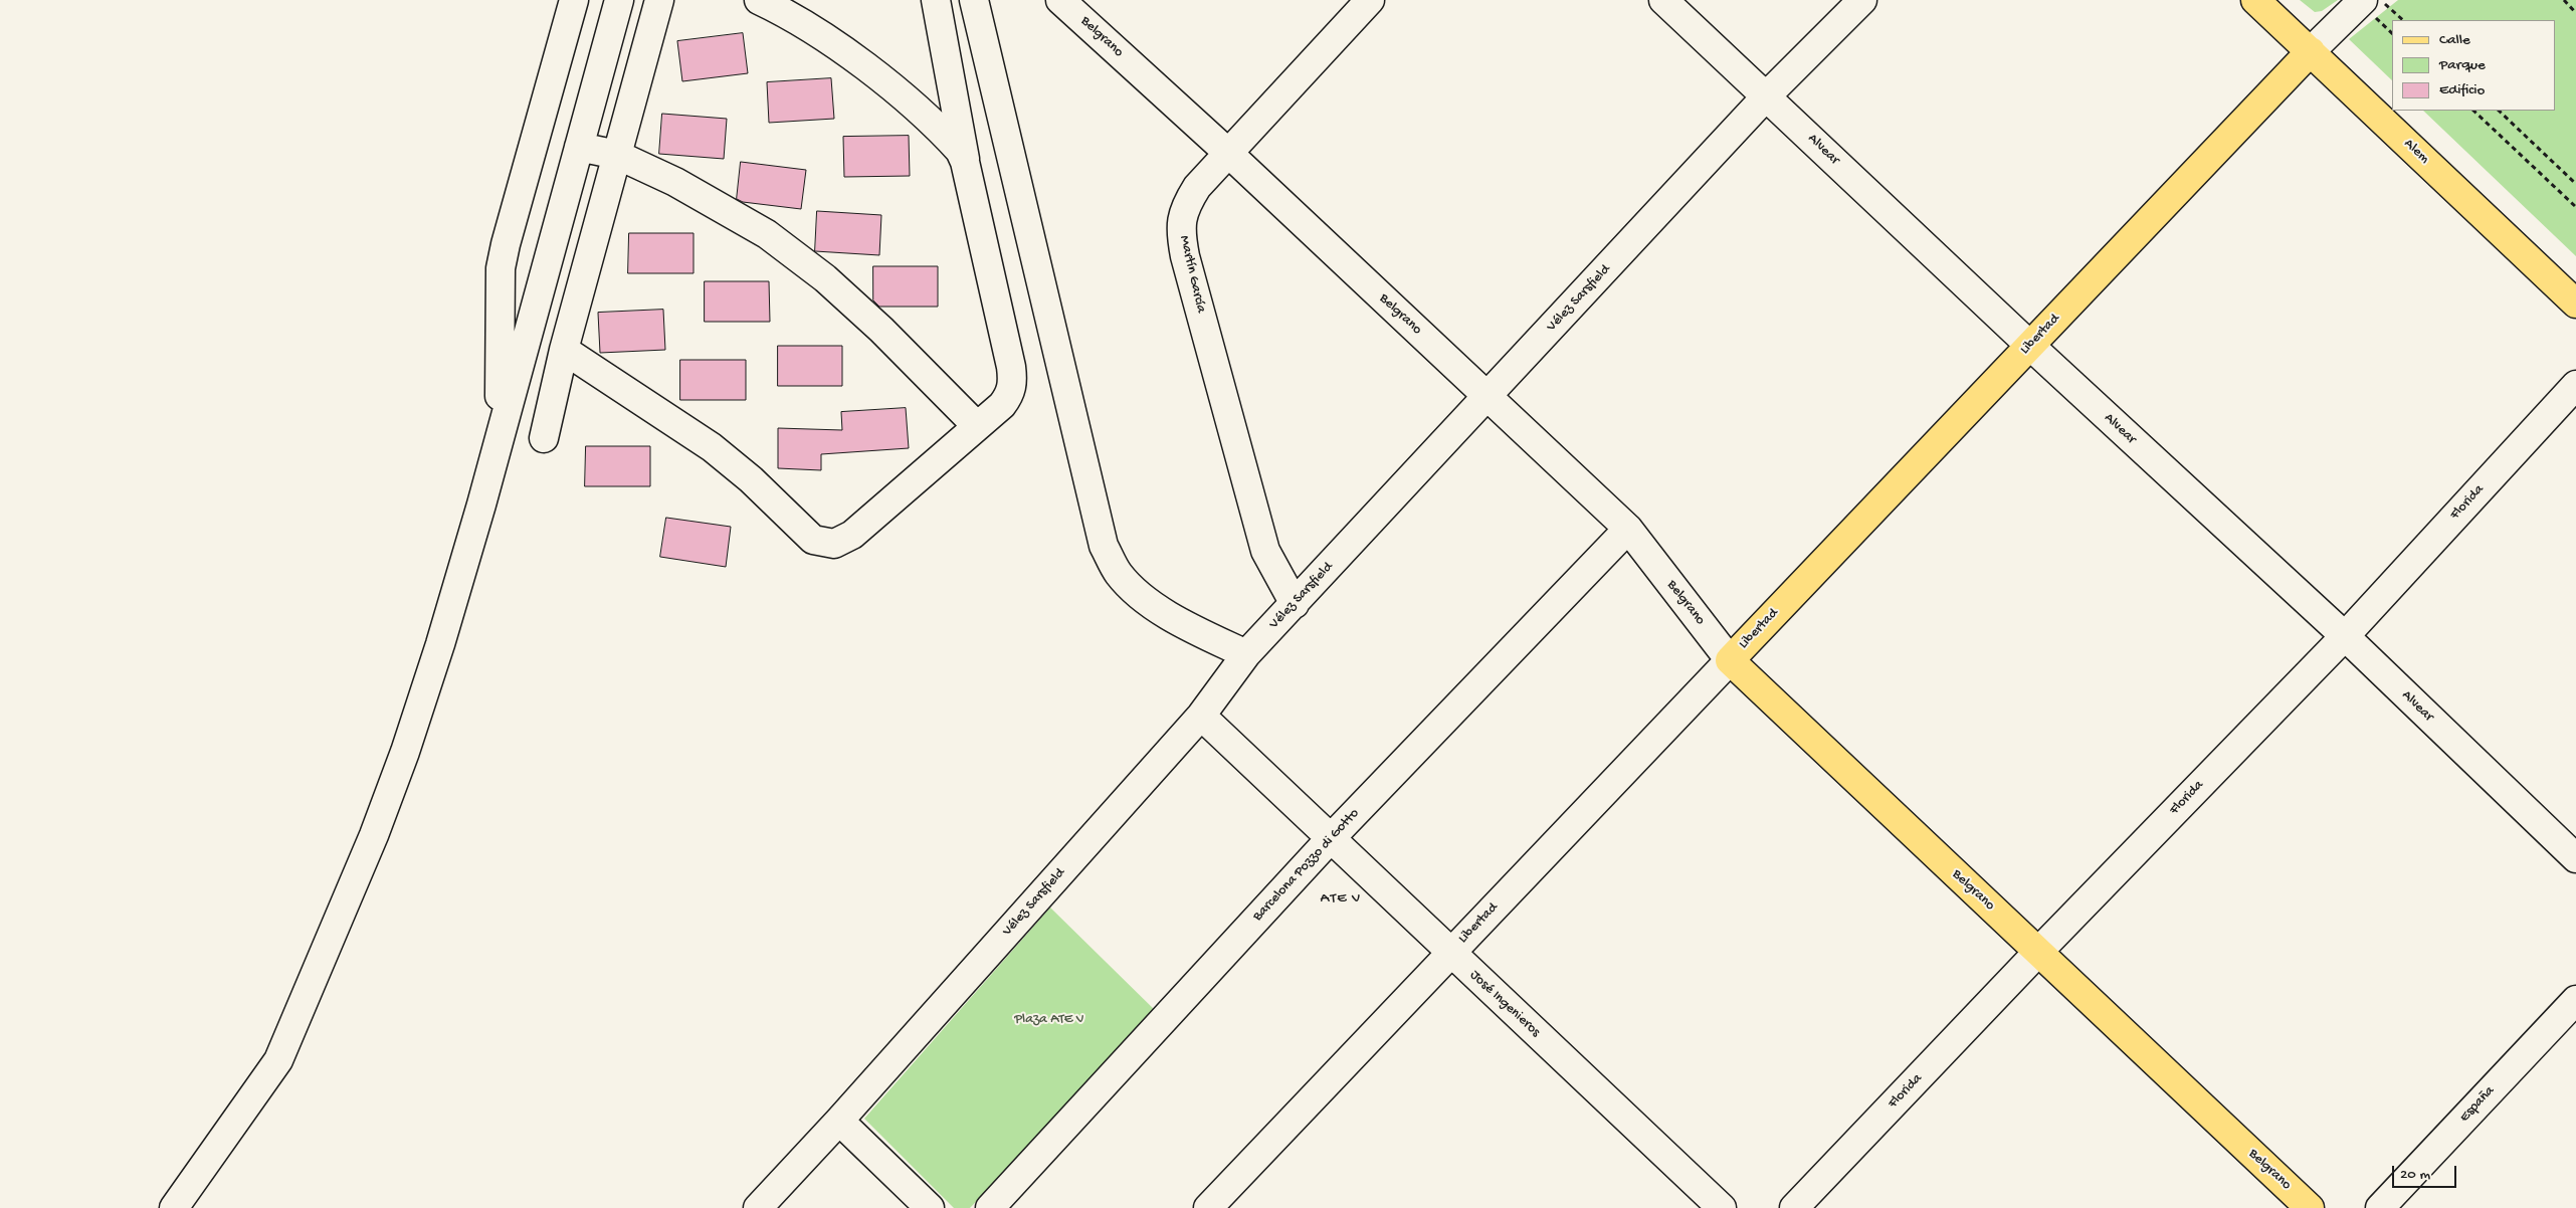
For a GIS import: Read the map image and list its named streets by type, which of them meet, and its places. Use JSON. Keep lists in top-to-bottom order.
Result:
{
  "streets": {
    "main road": ["Belgrano", "Alem", "Libertad"],
    "street": [
      "Alvear",
      "Martín García",
      "Vélez Sarsfield",
      "Florida",
      "Barcelona Pozzo di Gotto",
      "José Ingenieros",
      "España"
    ]
  },
  "crossings": [
    ["Belgrano", "Martín García"],
    ["Belgrano", "Vélez Sarsfield"],
    ["Belgrano", "Libertad"],
    ["Belgrano", "Florida"],
    ["Belgrano", "Barcelona Pozzo di Gotto"],
    ["Alvear", "Vélez Sarsfield"],
    ["Alvear", "Libertad"],
    ["Alvear", "Florida"],
    ["Alem", "Libertad"],
    ["Martín García", "Vélez Sarsfield"],
    ["Vélez Sarsfield", "José Ingenieros"],
    ["Libertad", "José Ingenieros"],
    ["Barcelona Pozzo di Gotto", "José Ingenieros"]
  ],
  "districts": ["ATE V"],
  "parks": ["Plaza ATE V"],
  "legend": ["Calle", "Parque", "Edificio"],
  "scale_bar": "20 m"
}
